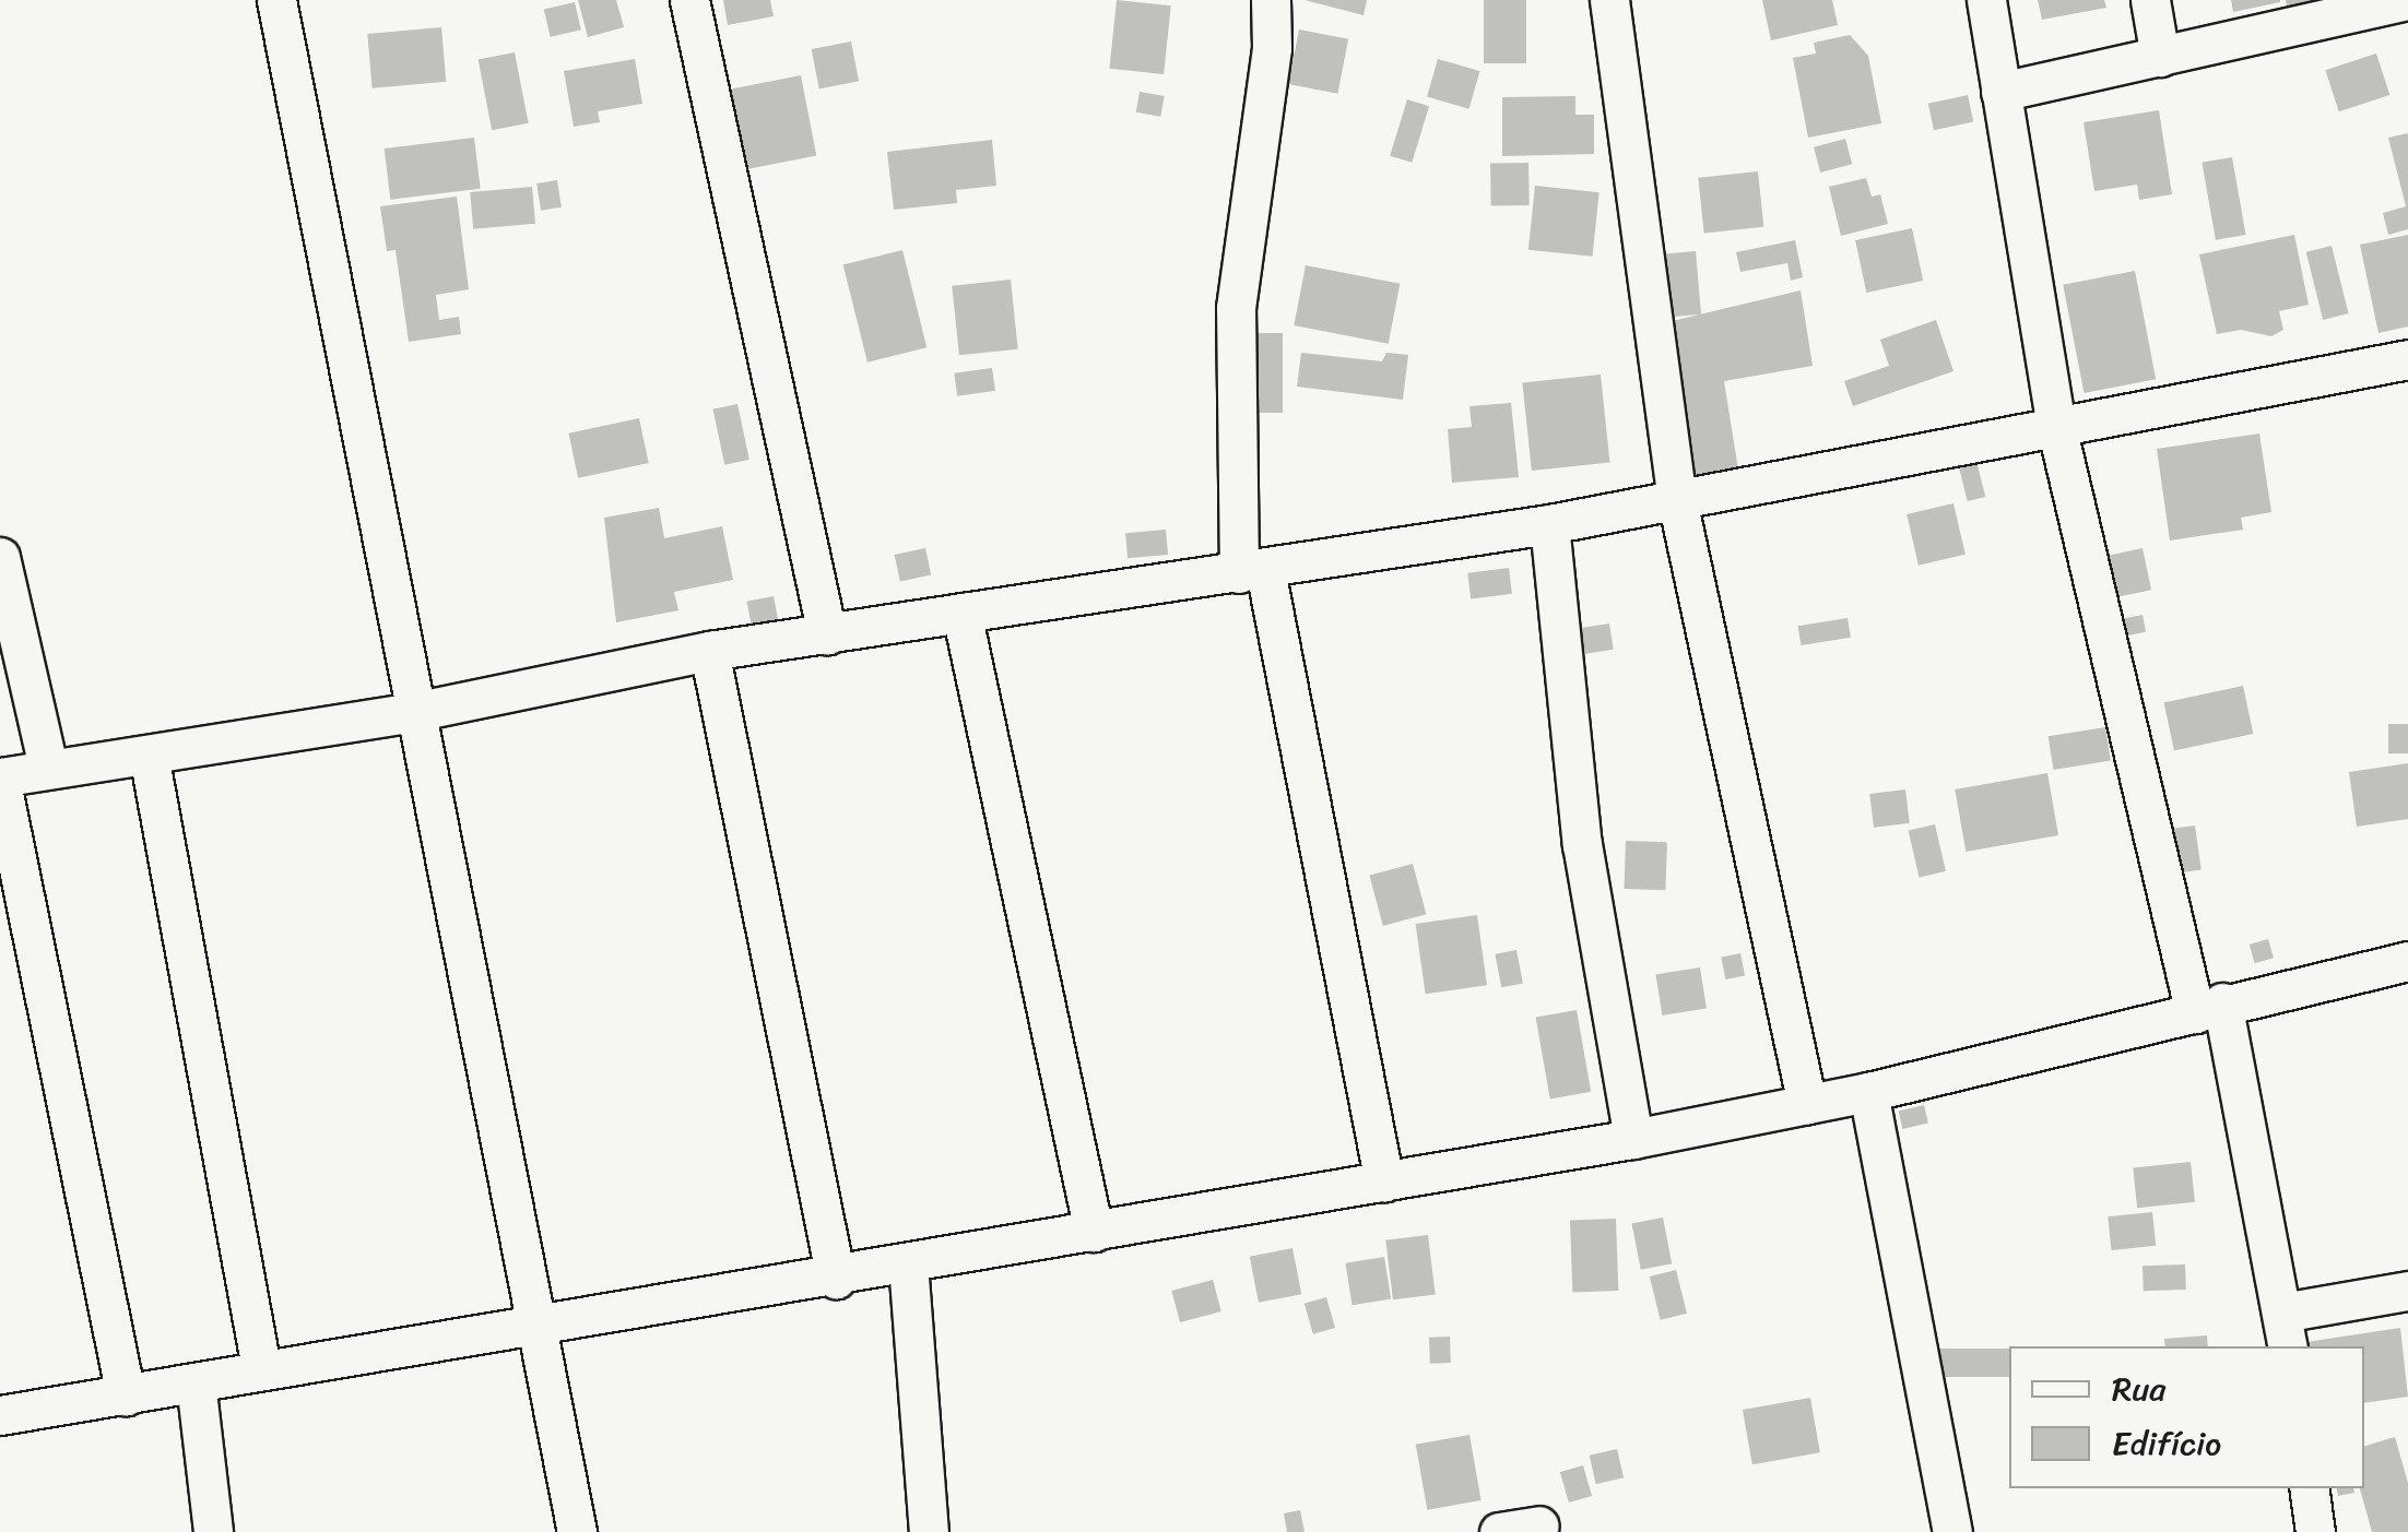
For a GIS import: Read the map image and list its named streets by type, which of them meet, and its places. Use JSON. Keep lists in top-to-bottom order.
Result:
{
  "legend": ["Rua", "Edifício"]
}
